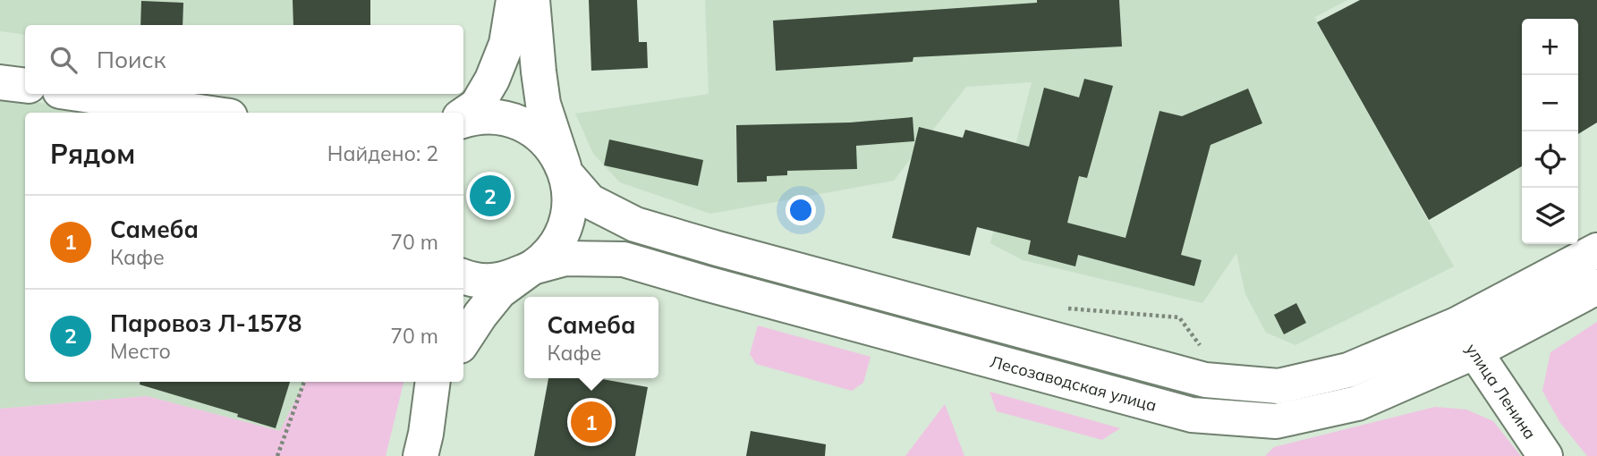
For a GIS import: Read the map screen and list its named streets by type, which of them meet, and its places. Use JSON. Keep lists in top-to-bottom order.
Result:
{
  "streets": {
    "main road": ["Лесозаводская улица", "улица Ленина"]
  },
  "crossings": [
    ["Лесозаводская улица", "улица Ленина"]
  ],
  "page": {
    "map_buttons": ["+", "−"],
    "search": "Поиск",
    "heading": ["Рядом", "Найдено: 2"],
    "pins": ["2", "1"],
    "list": [
      {
        "mark": "1",
        "name": "Самеба",
        "note": "Кафе",
        "value": "70 m"
      },
      {
        "mark": "2",
        "name": "Паровоз Л-1578",
        "note": "Место",
        "value": "70 m"
      }
    ],
    "popup": ["Самеба", "Кафе"]
  }
}
